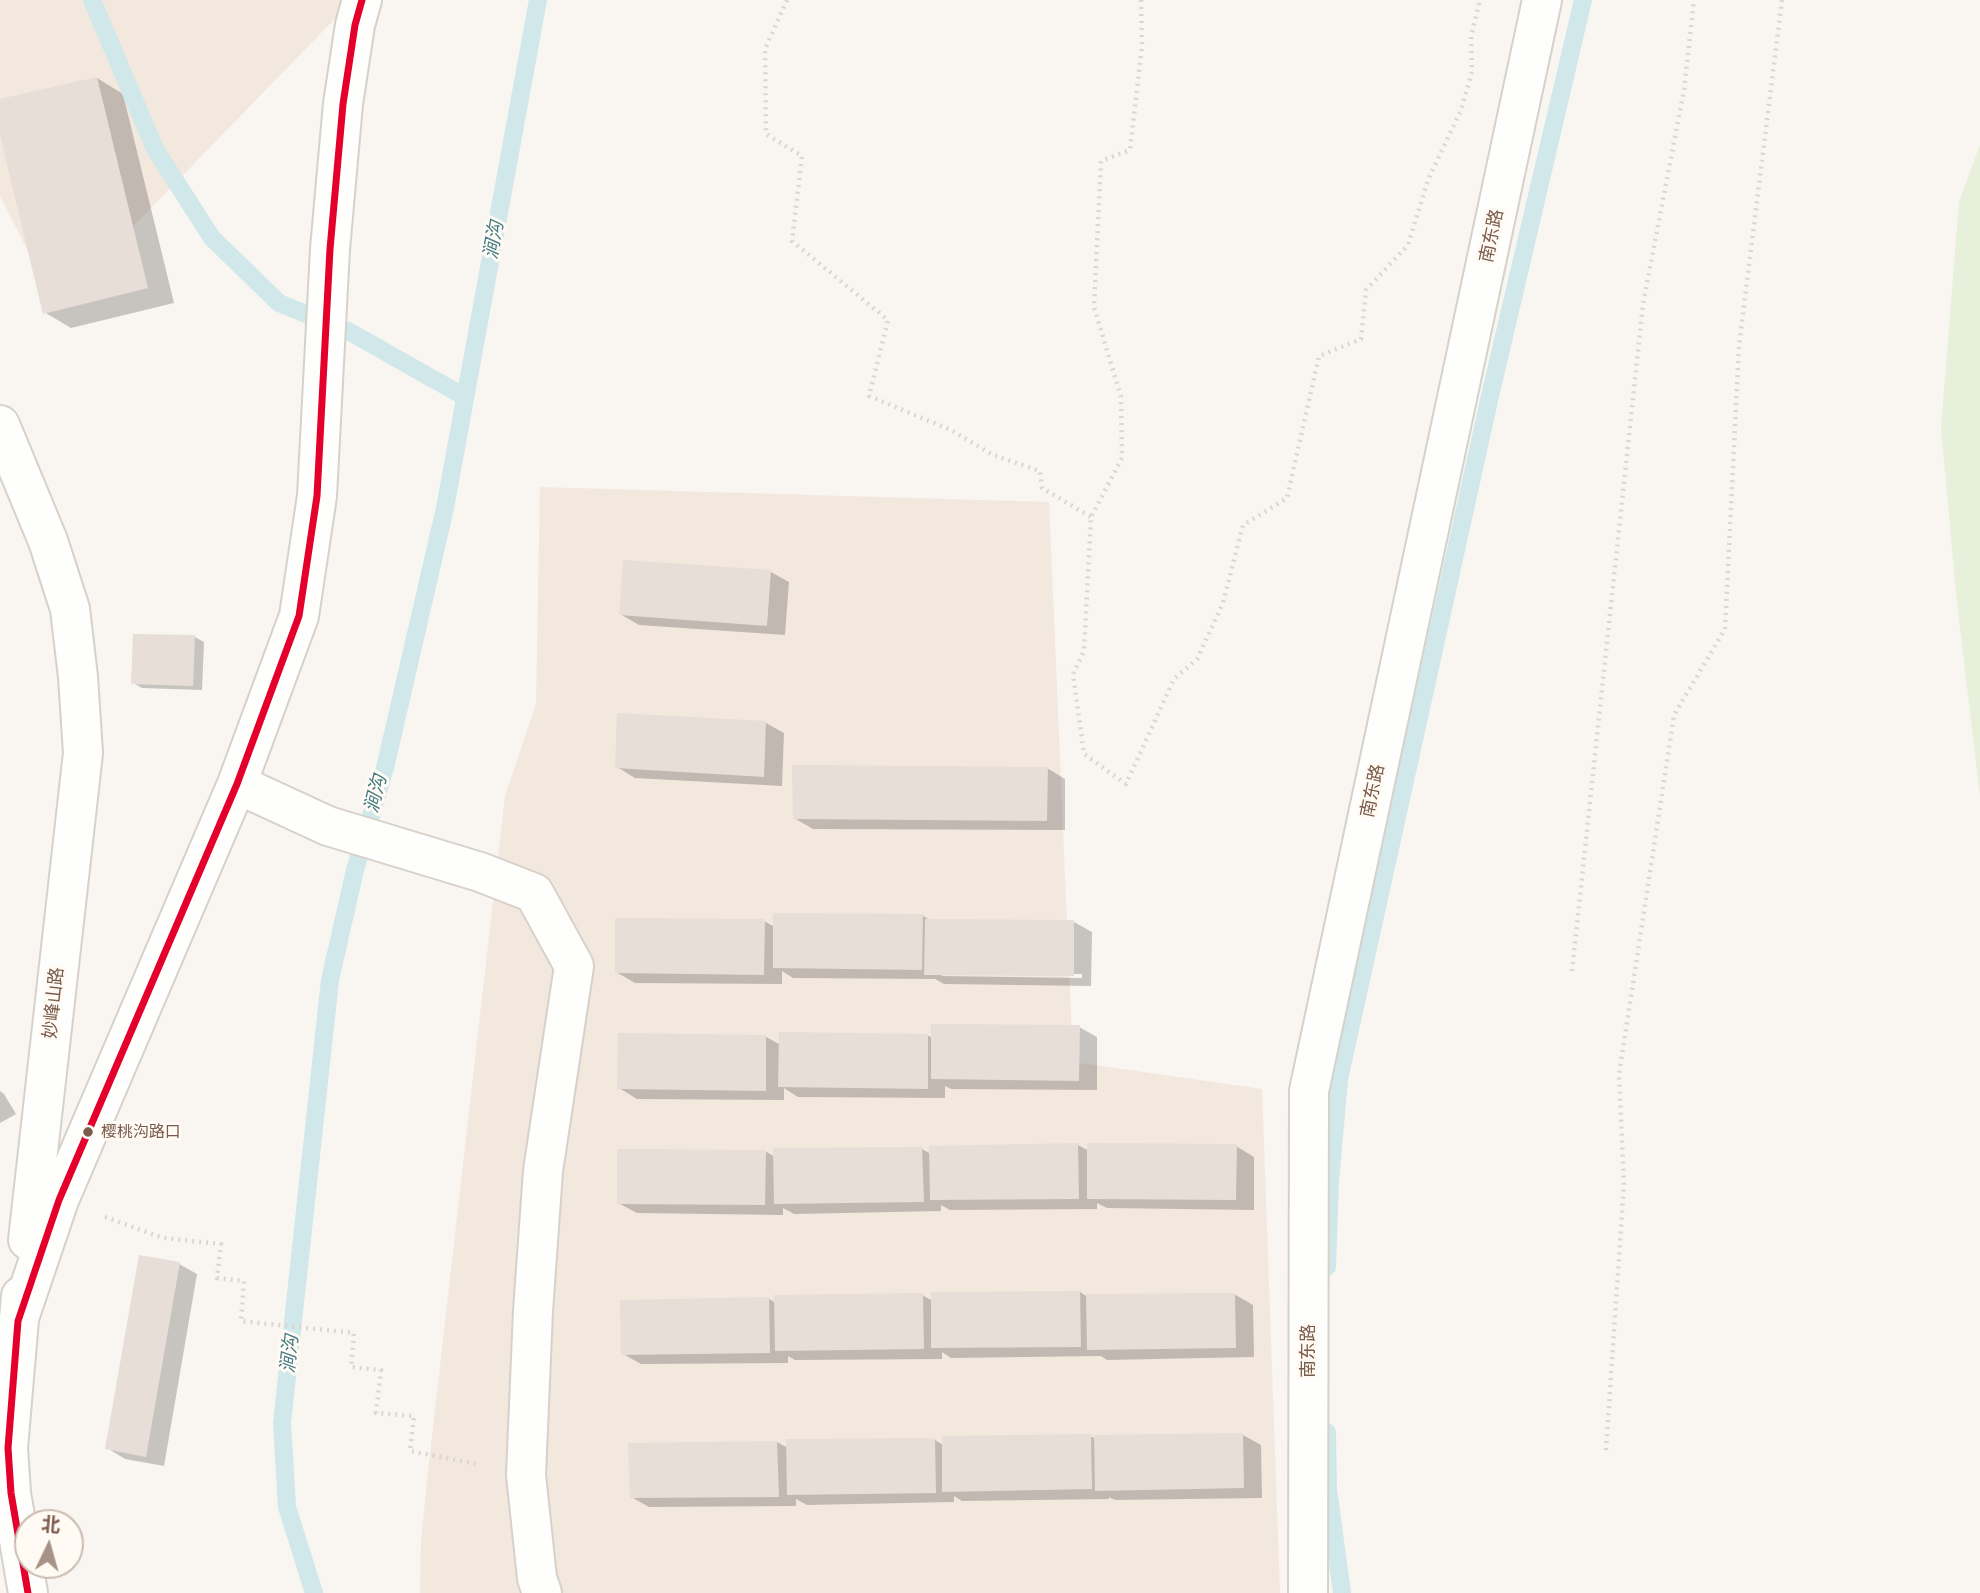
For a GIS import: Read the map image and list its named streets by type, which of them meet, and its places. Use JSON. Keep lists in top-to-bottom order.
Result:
{
  "streets": {
    "street": ["南东路", "妙峰山路"]
  },
  "water": ["涧沟"],
  "places": ["樱桃沟路口"],
  "north": "top"
}
